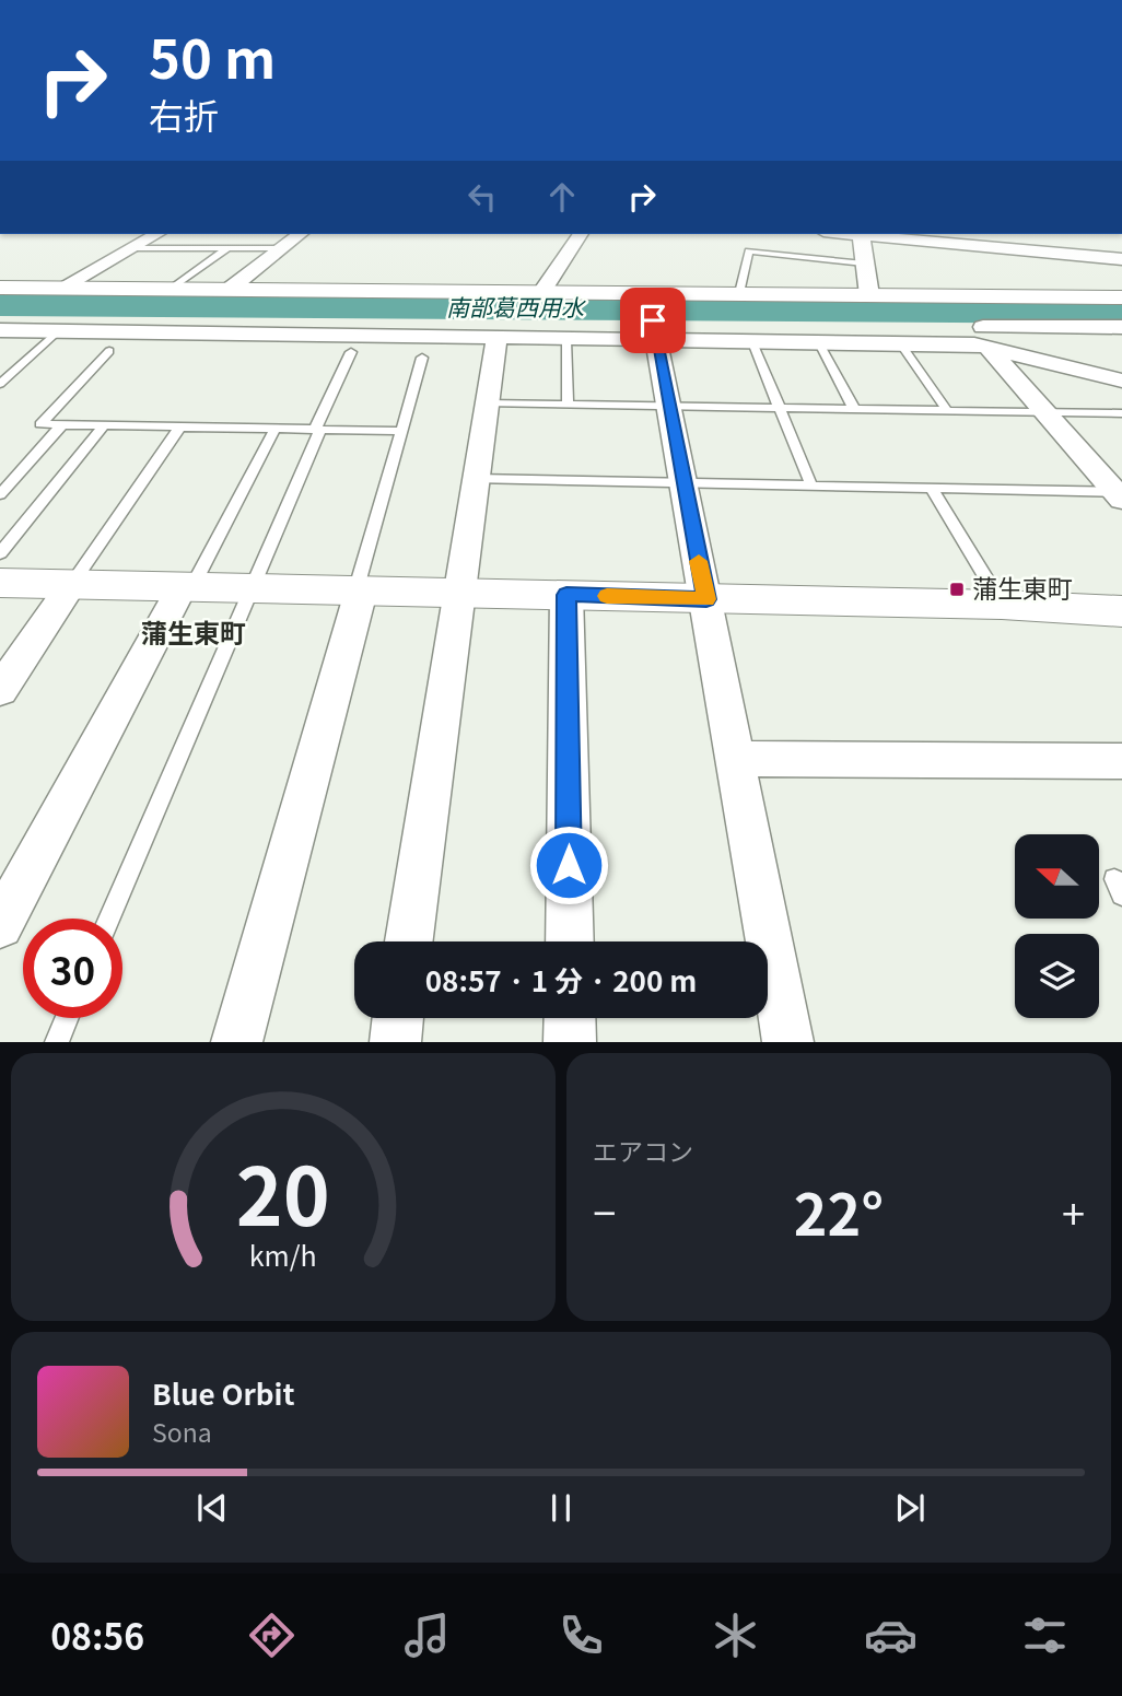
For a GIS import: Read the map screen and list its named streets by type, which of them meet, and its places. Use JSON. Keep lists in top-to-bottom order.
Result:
{
  "districts": ["蒲生東町"],
  "water": ["南部葛西用水"],
  "places": {
    "transit": ["蒲生東町"]
  },
  "north": "left",
  "page": {
    "turn": ["50 m", "右折"],
    "limit": "30",
    "trip": "08:57 · 1 分 · 200 m",
    "tile": "エアコン",
    "heat": ["−", "22°", "+"],
    "song": ["Blue Orbit", "Sona"],
    "tabs": "08:56",
    "gauge": ["20", "km/h"]
  }
}
